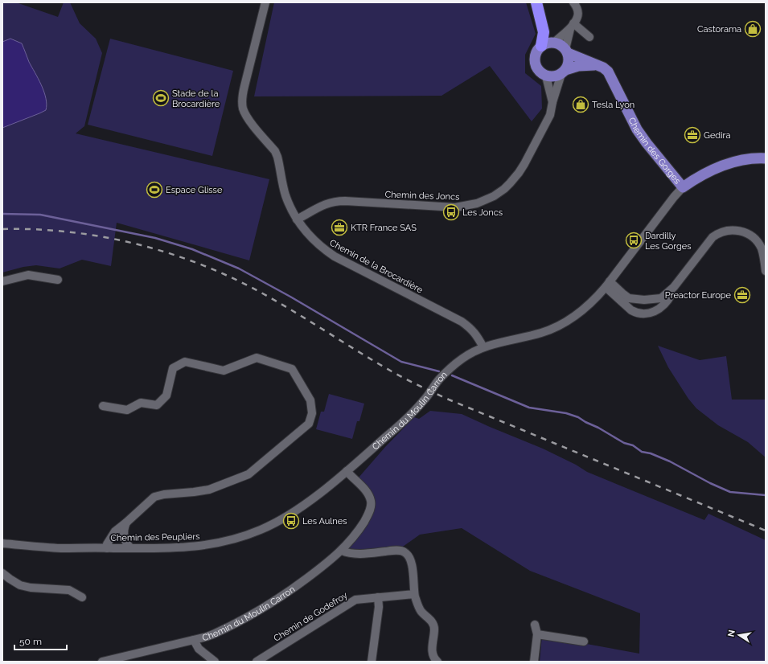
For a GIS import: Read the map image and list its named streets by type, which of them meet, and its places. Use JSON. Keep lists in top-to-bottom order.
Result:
{
  "streets": {
    "main road": ["Chemin des Gorges", "Chemin du Moulin Carron"],
    "street": [
      "Chemin des Joncs",
      "Chemin de la Brocardière",
      "Chemin des Peupliers",
      "Chemin de Godefroy"
    ]
  },
  "crossings": [
    ["Chemin des Gorges", "Chemin des Joncs"],
    ["Chemin des Gorges", "Chemin du Moulin Carron"],
    ["Chemin des Joncs", "Chemin de la Brocardière"],
    ["Chemin de la Brocardière", "Chemin du Moulin Carron"],
    ["Chemin du Moulin Carron", "Chemin des Peupliers"]
  ],
  "places": {
    "shop": ["Castorama", "Tesla Lyon"],
    "sports": ["Stade de la Brocardière", "Espace Glisse"],
    "office": ["Gedira", "KTR France SAS", "Preactor Europe"],
    "bus stop": ["Les Joncs", "Dardilly Les Gorges", "Les Aulnes"]
  },
  "scale_bar": "50 m",
  "north": "left"
}
